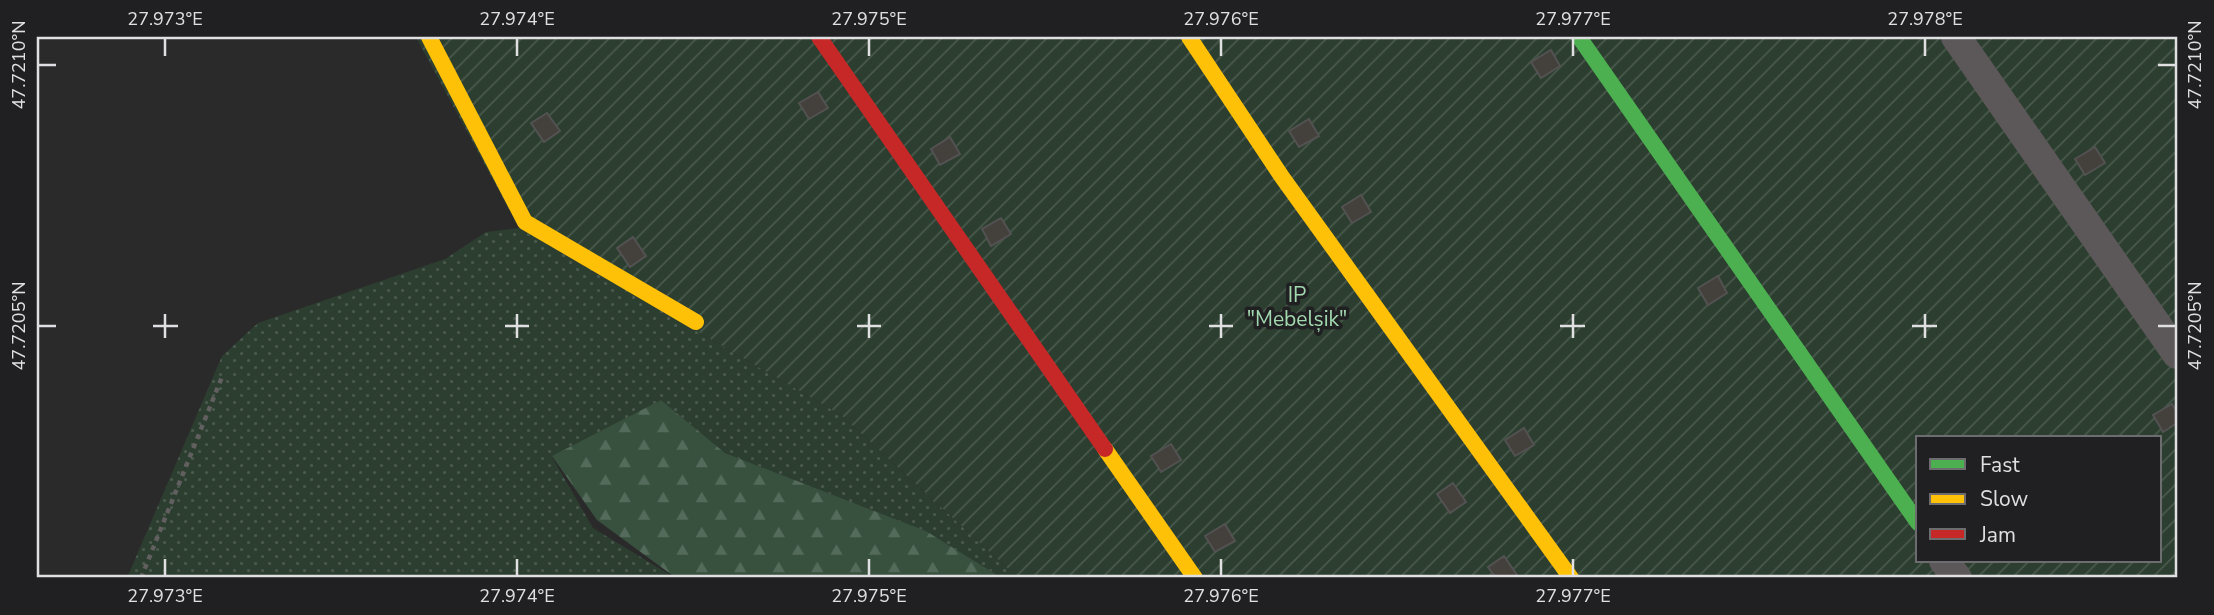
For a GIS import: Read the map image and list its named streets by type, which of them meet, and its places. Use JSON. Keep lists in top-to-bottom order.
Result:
{
  "parks": ["IP \"Mebelșik\""],
  "legend": ["Fast", "Slow", "Jam"],
  "coordinates": [
    "27.973°E",
    "27.974°E",
    "27.975°E",
    "27.976°E",
    "27.977°E",
    "27.978°E",
    "47.7210°N",
    "47.7205°N"
  ]
}
